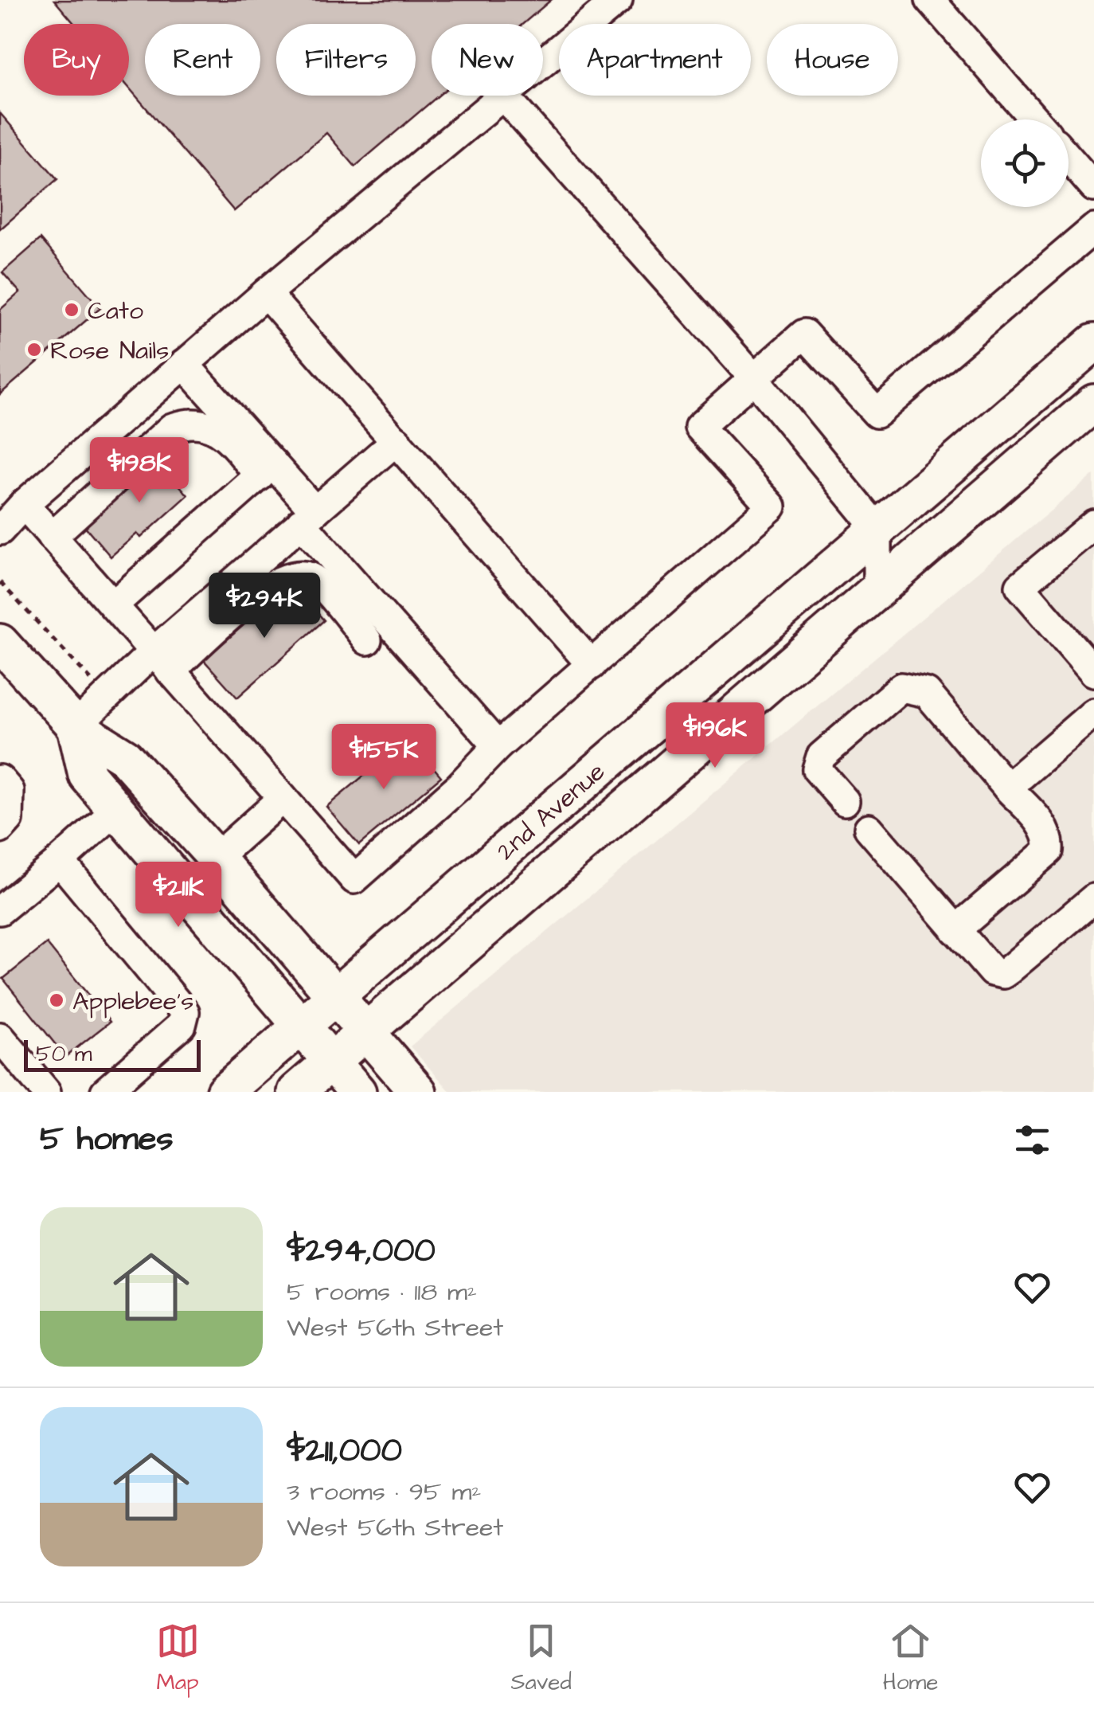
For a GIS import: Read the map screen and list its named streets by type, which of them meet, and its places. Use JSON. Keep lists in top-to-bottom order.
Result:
{
  "streets": {
    "main road": ["2nd Avenue"]
  },
  "places": ["Cato", "Rose Nails", "Applebee's"],
  "scale_bar": "50 m",
  "page": {
    "chip": [
      "Buy",
      "Rent",
      "Filters",
      "New",
      "Apartment",
      "House"
    ],
    "price": [
      "$198K",
      "$294K",
      "$196K",
      "$155K",
      "$211K"
    ],
    "scale": "50 m",
    "heading": "5 homes",
    "list": [
      {
        "name": "$294,000",
        "note": "5 rooms · 118 m² · West 56th Street"
      },
      {
        "name": "$211,000",
        "note": "3 rooms · 95 m² · West 56th Street"
      }
    ],
    "tabs": ["Map", "Saved", "Home"]
  }
}
